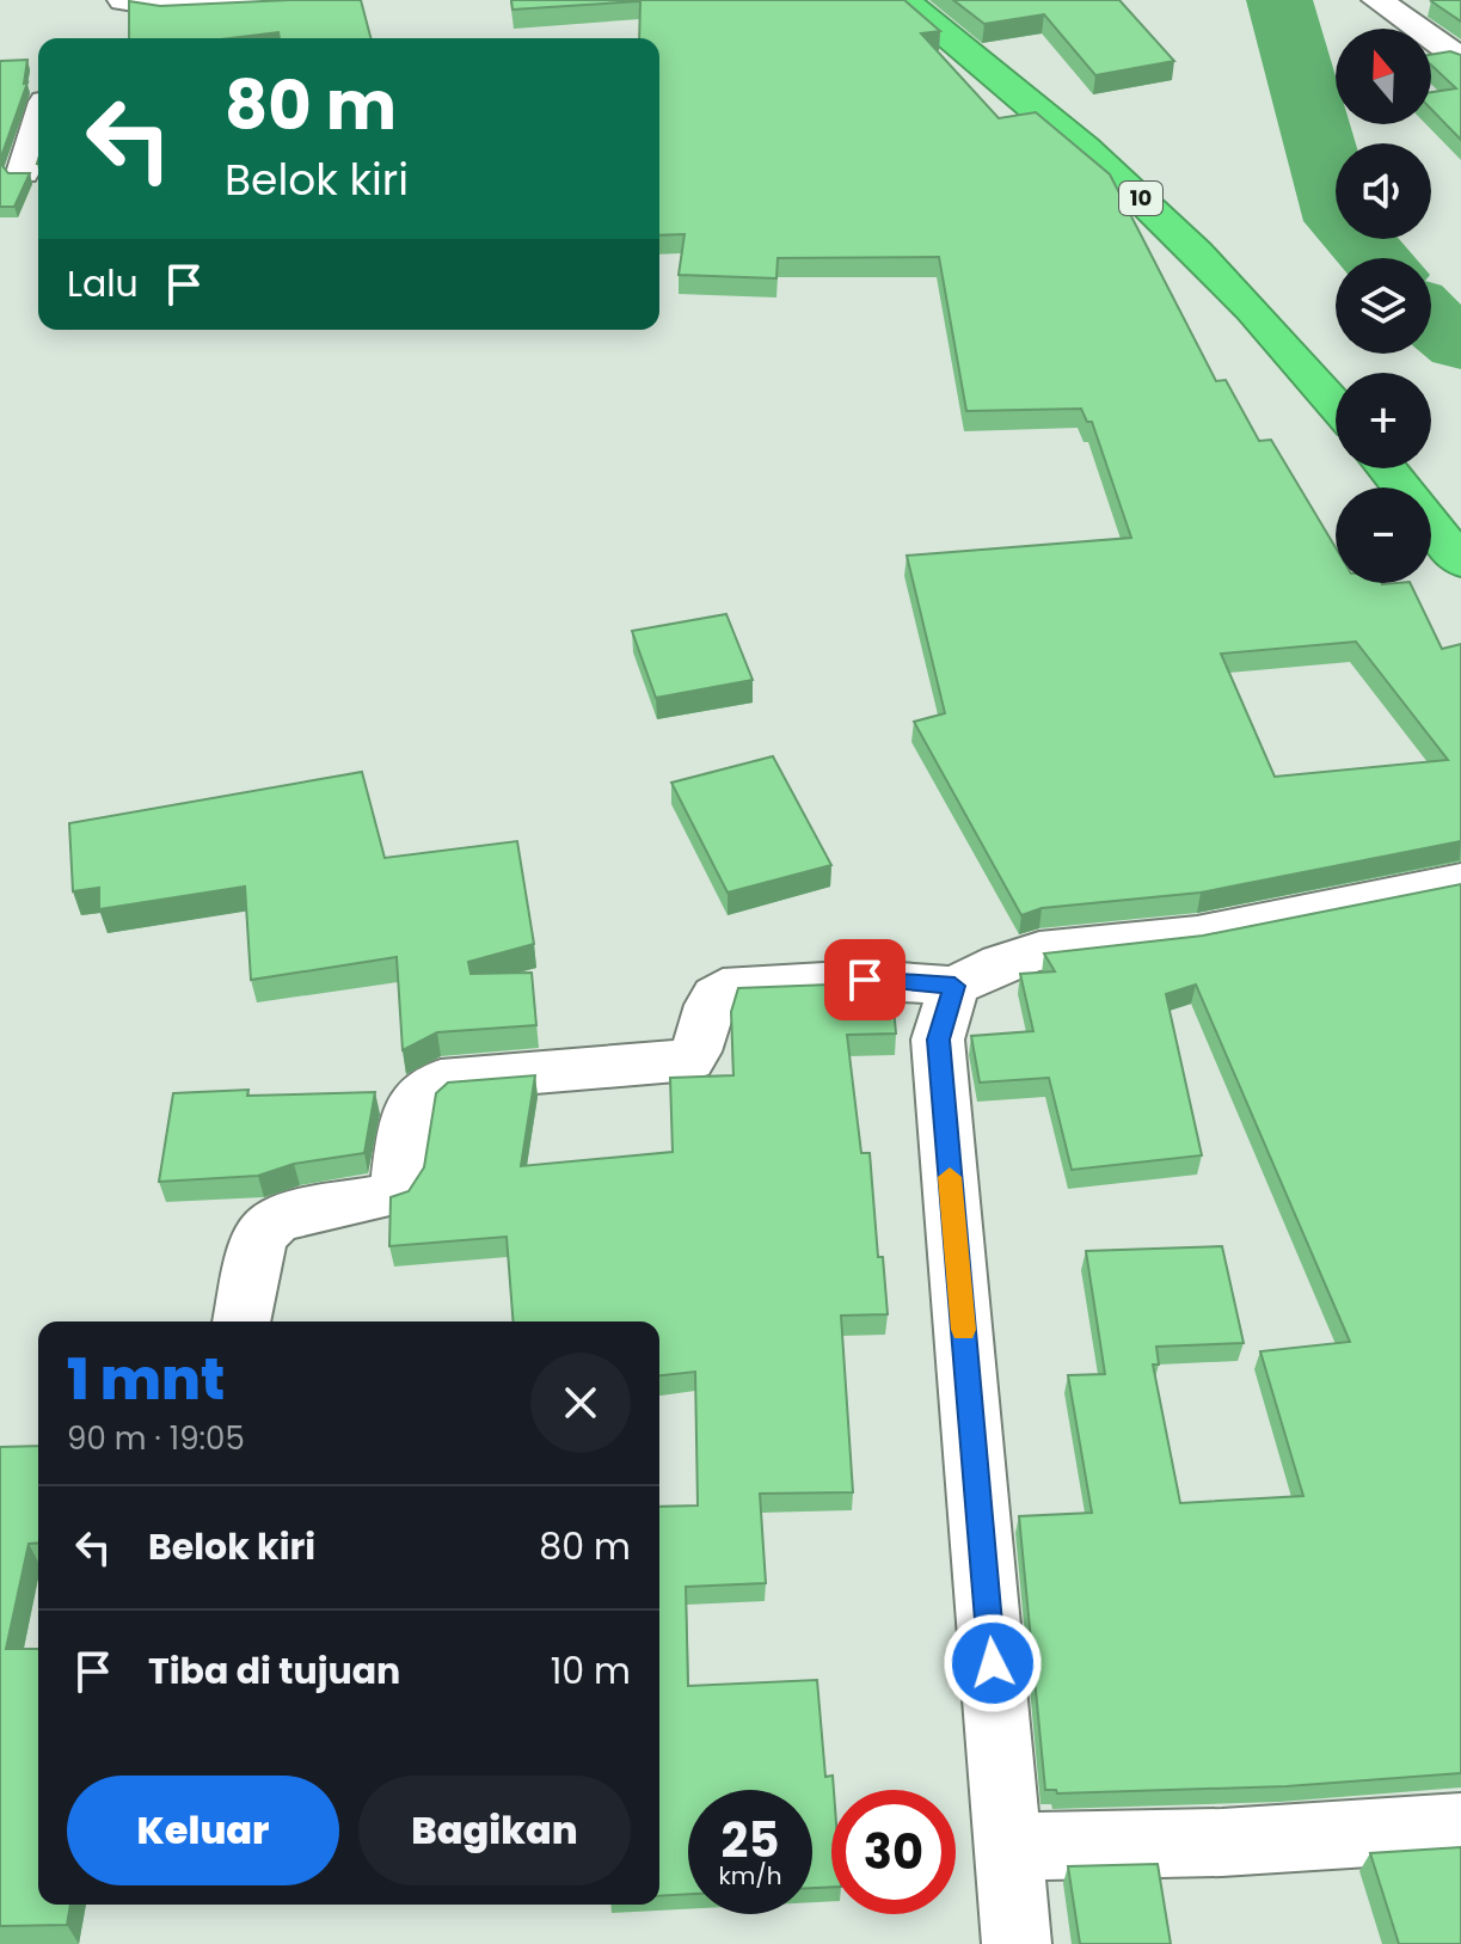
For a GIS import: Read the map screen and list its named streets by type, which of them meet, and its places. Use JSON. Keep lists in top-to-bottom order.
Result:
{
  "streets": {
    "highway": ["10"]
  },
  "north": "top",
  "page": {
    "map_buttons": ["+", "−"],
    "turn": ["80 m", "Belok kiri"],
    "then": "Lalu",
    "heading": ["1 mnt", "90 m · 19:05"],
    "list": [
      {
        "name": "Belok kiri",
        "value": "80 m"
      },
      {
        "name": "Tiba di tujuan",
        "value": "10 m"
      }
    ],
    "buttons": ["Keluar", "Bagikan"],
    "speed": "25 km/h",
    "limit": "30"
  }
}
